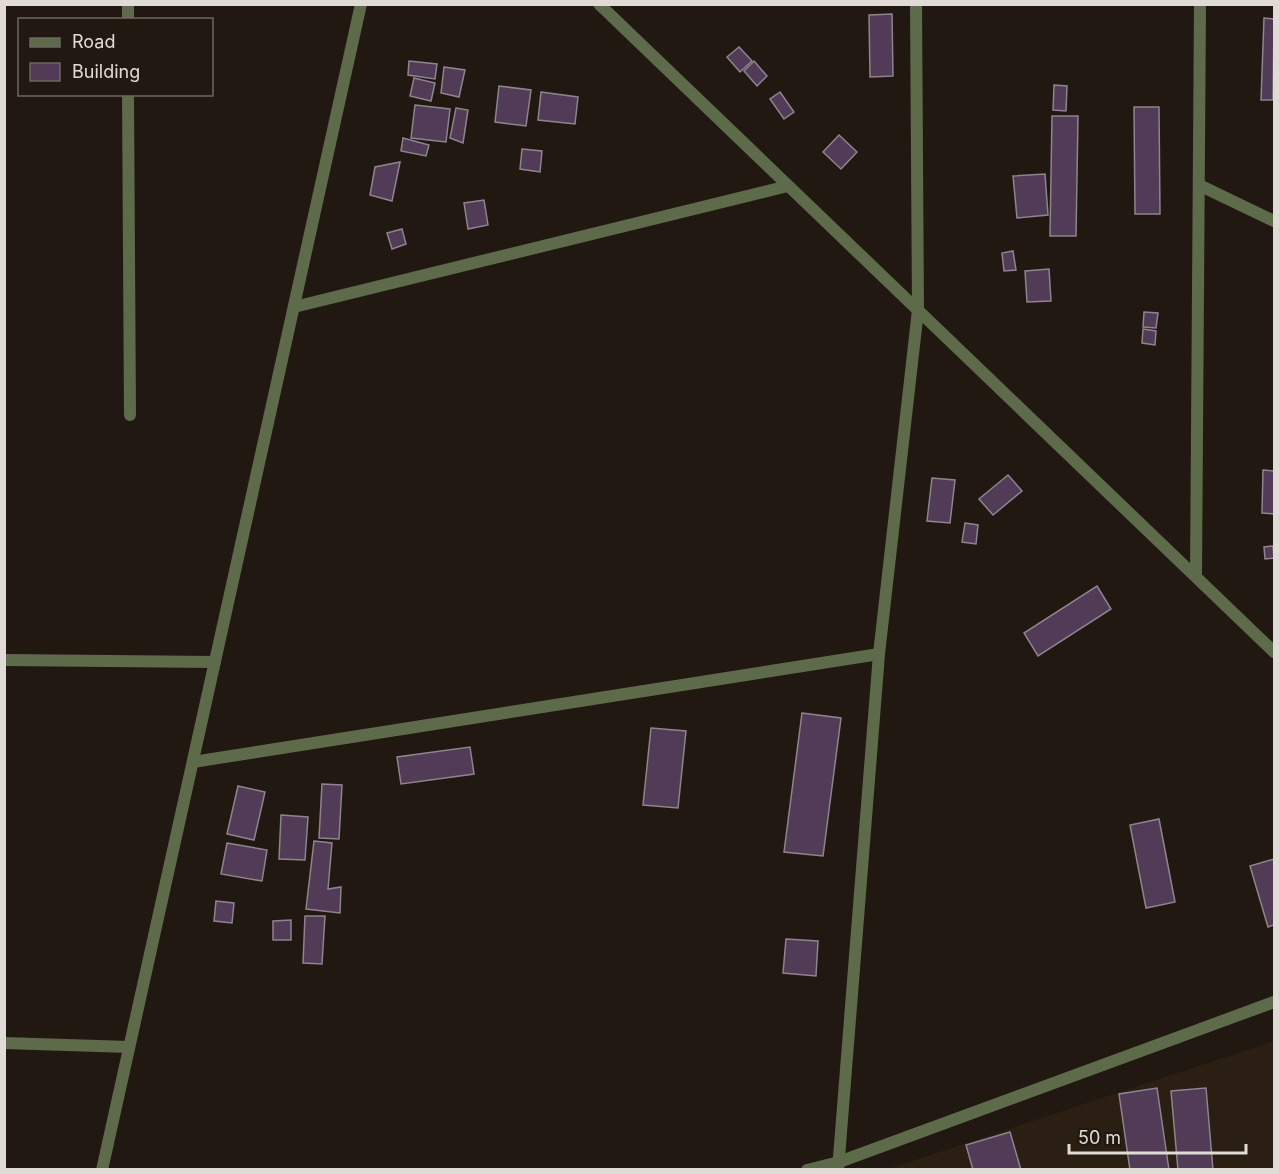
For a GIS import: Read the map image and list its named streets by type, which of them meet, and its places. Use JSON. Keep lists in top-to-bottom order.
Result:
{
  "legend": ["Road", "Building"],
  "scale_bar": "50 m"
}
